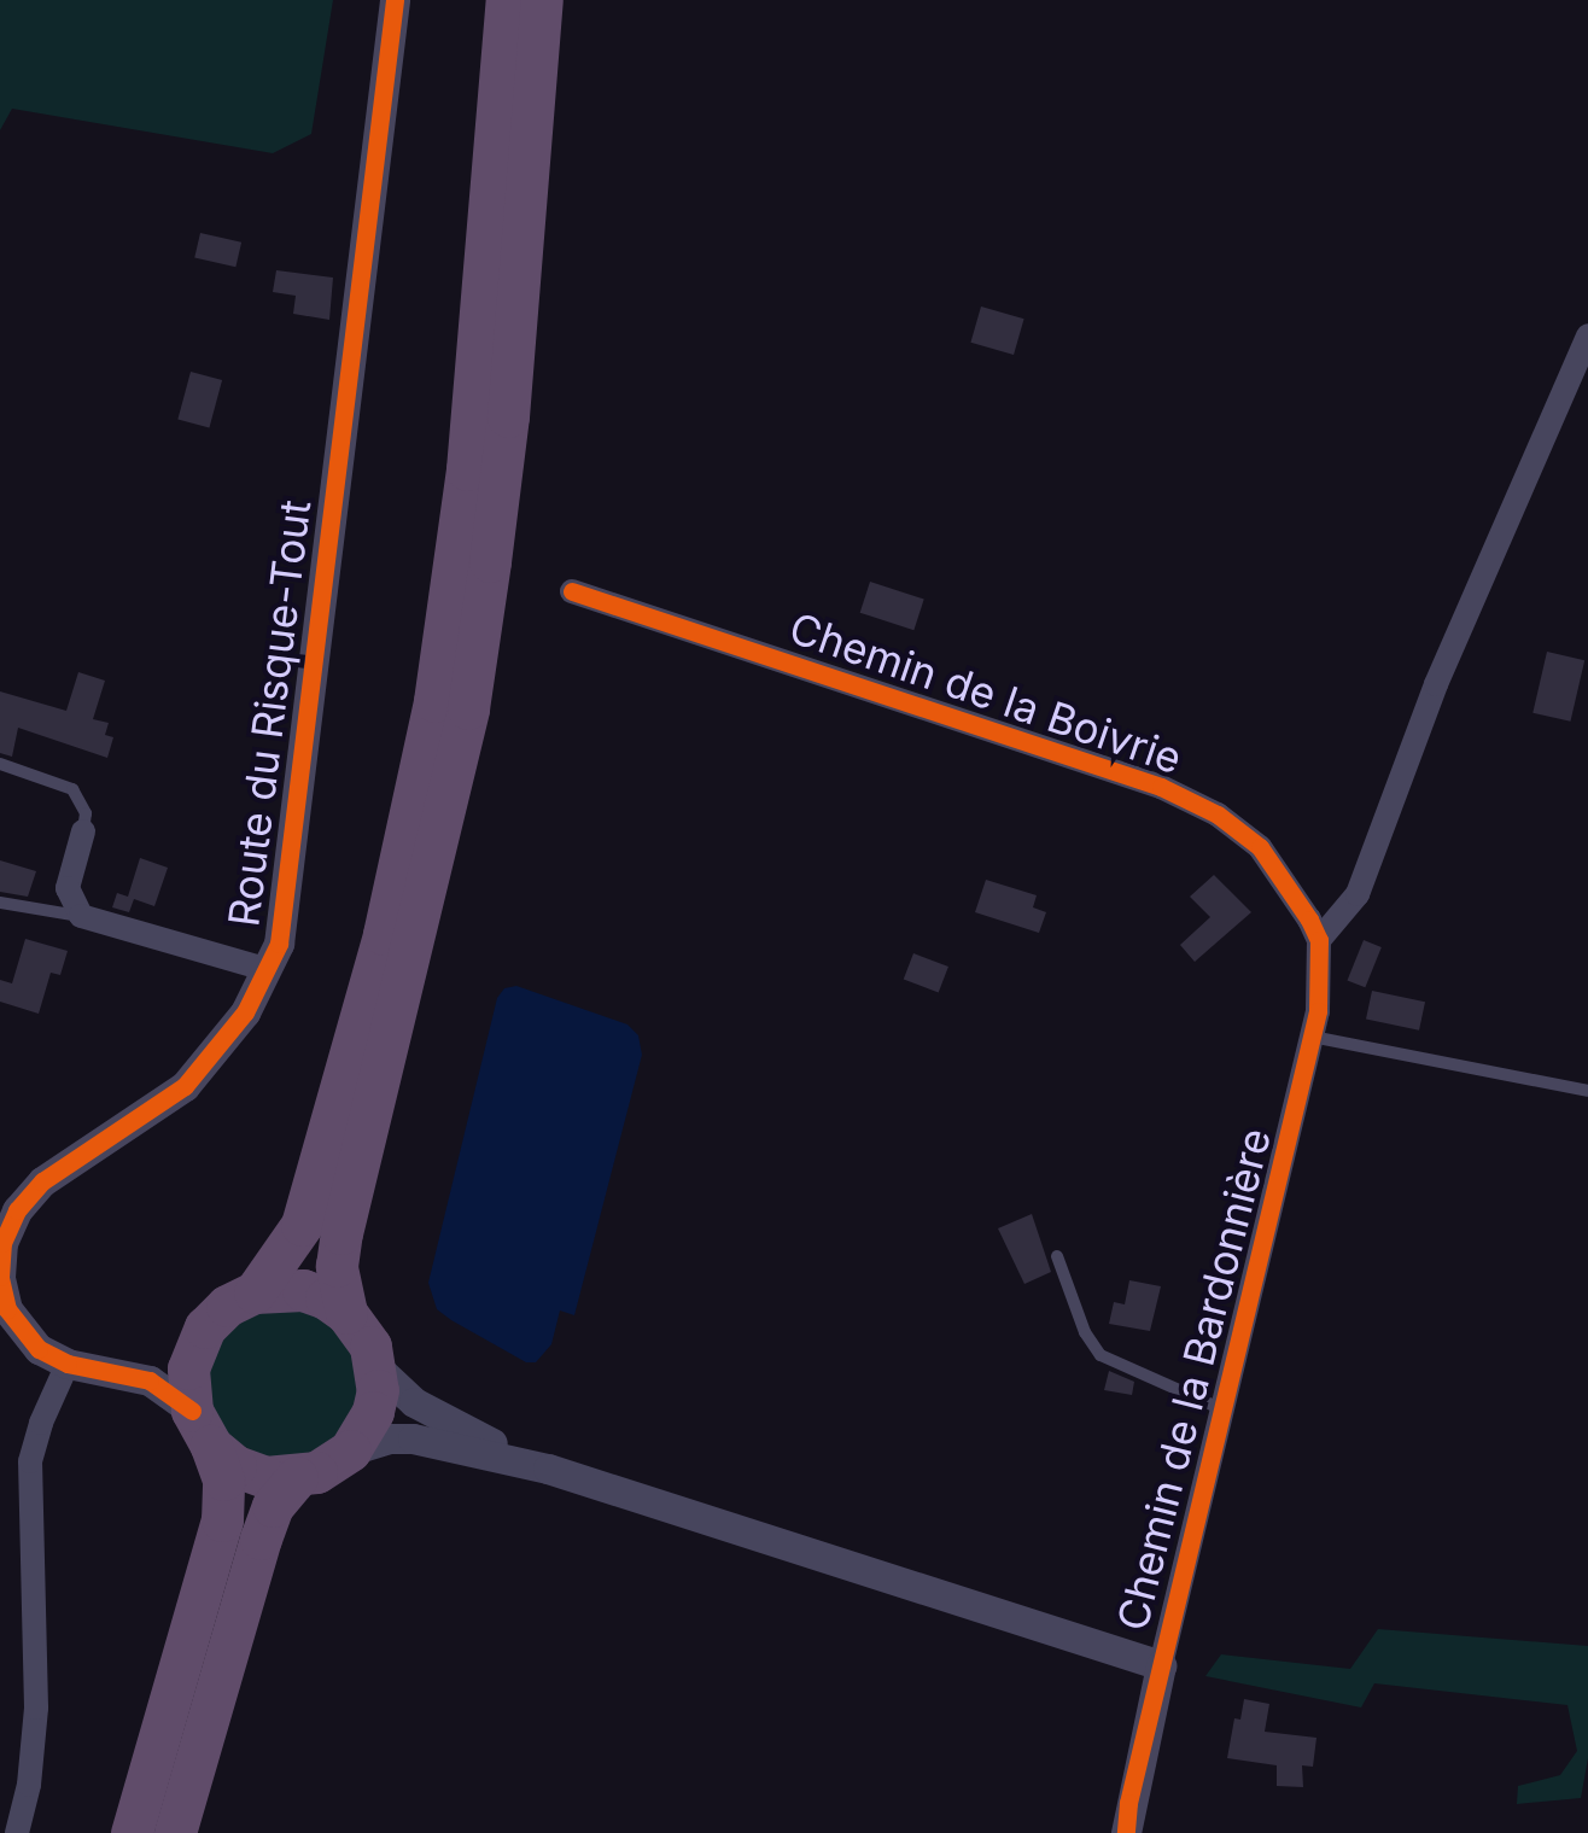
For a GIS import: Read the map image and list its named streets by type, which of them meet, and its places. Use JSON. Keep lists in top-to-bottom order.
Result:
{
  "streets": {
    "street": ["Chemin de la Boivrie", "Route du Risque-Tout", "Chemin de la Bardonnière"]
  },
  "crossings": [
    ["Chemin de la Boivrie", "Chemin de la Bardonnière"]
  ]
}
